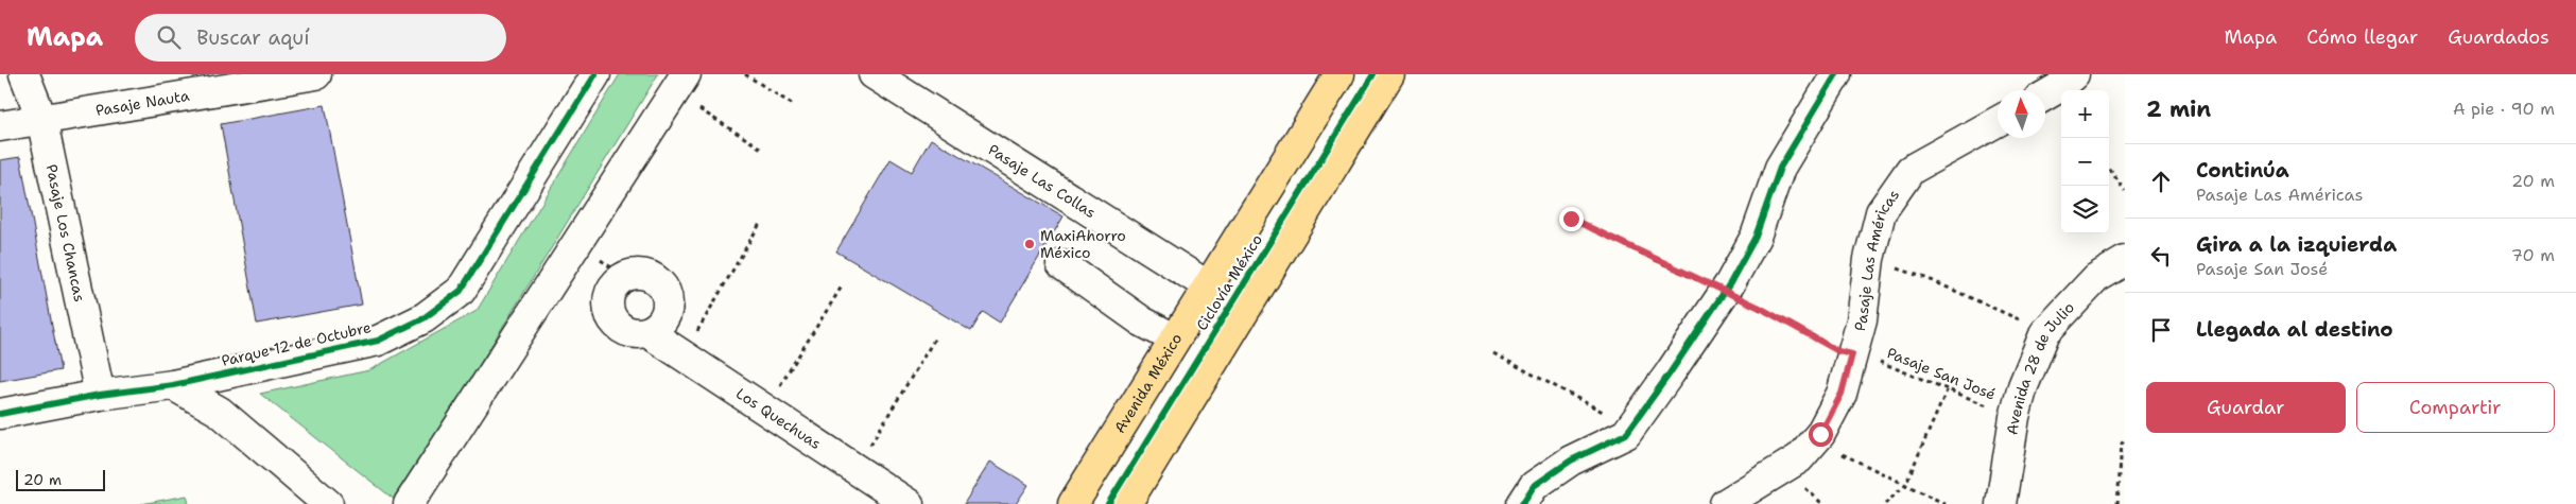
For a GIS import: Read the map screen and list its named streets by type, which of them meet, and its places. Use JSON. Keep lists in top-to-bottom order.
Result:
{
  "streets": {
    "main road": ["Avenida México"],
    "street": [
      "Pasaje Nauta",
      "Pasaje Las Collas",
      "Pasaje Los Chancas",
      "Pasaje Las Américas",
      "Parque 12 de Octubre",
      "Avenida 28 de Julio",
      "Los Quechuas"
    ],
    "path": ["Pasaje San José"],
    "cycle path": ["Ciclovía México"]
  },
  "crossings": [
    ["Pasaje Nauta", "Pasaje Los Chancas"],
    ["Pasaje Las Collas", "Avenida México"],
    ["Pasaje Los Chancas", "Parque 12 de Octubre"],
    ["Pasaje Las Américas", "Pasaje San José"],
    ["Avenida 28 de Julio", "Pasaje San José"]
  ],
  "places": ["MaxiAhorro México"],
  "scale_bar": "20 m",
  "north": "top",
  "page": {
    "header": "Mapa",
    "search": "Buscar aquí",
    "nav": ["Mapa", "Cómo llegar", "Guardados"],
    "heading": ["2 min", "A pie · 90 m"],
    "map_buttons": ["+", "−"],
    "list": [
      ["Continúa", "Pasaje Las Américas", "20 m"],
      ["Gira a la izquierda", "Pasaje San José", "70 m"],
      "Llegada al destino"
    ],
    "buttons": ["Guardar", "Compartir"],
    "scale": "20 m"
  }
}
